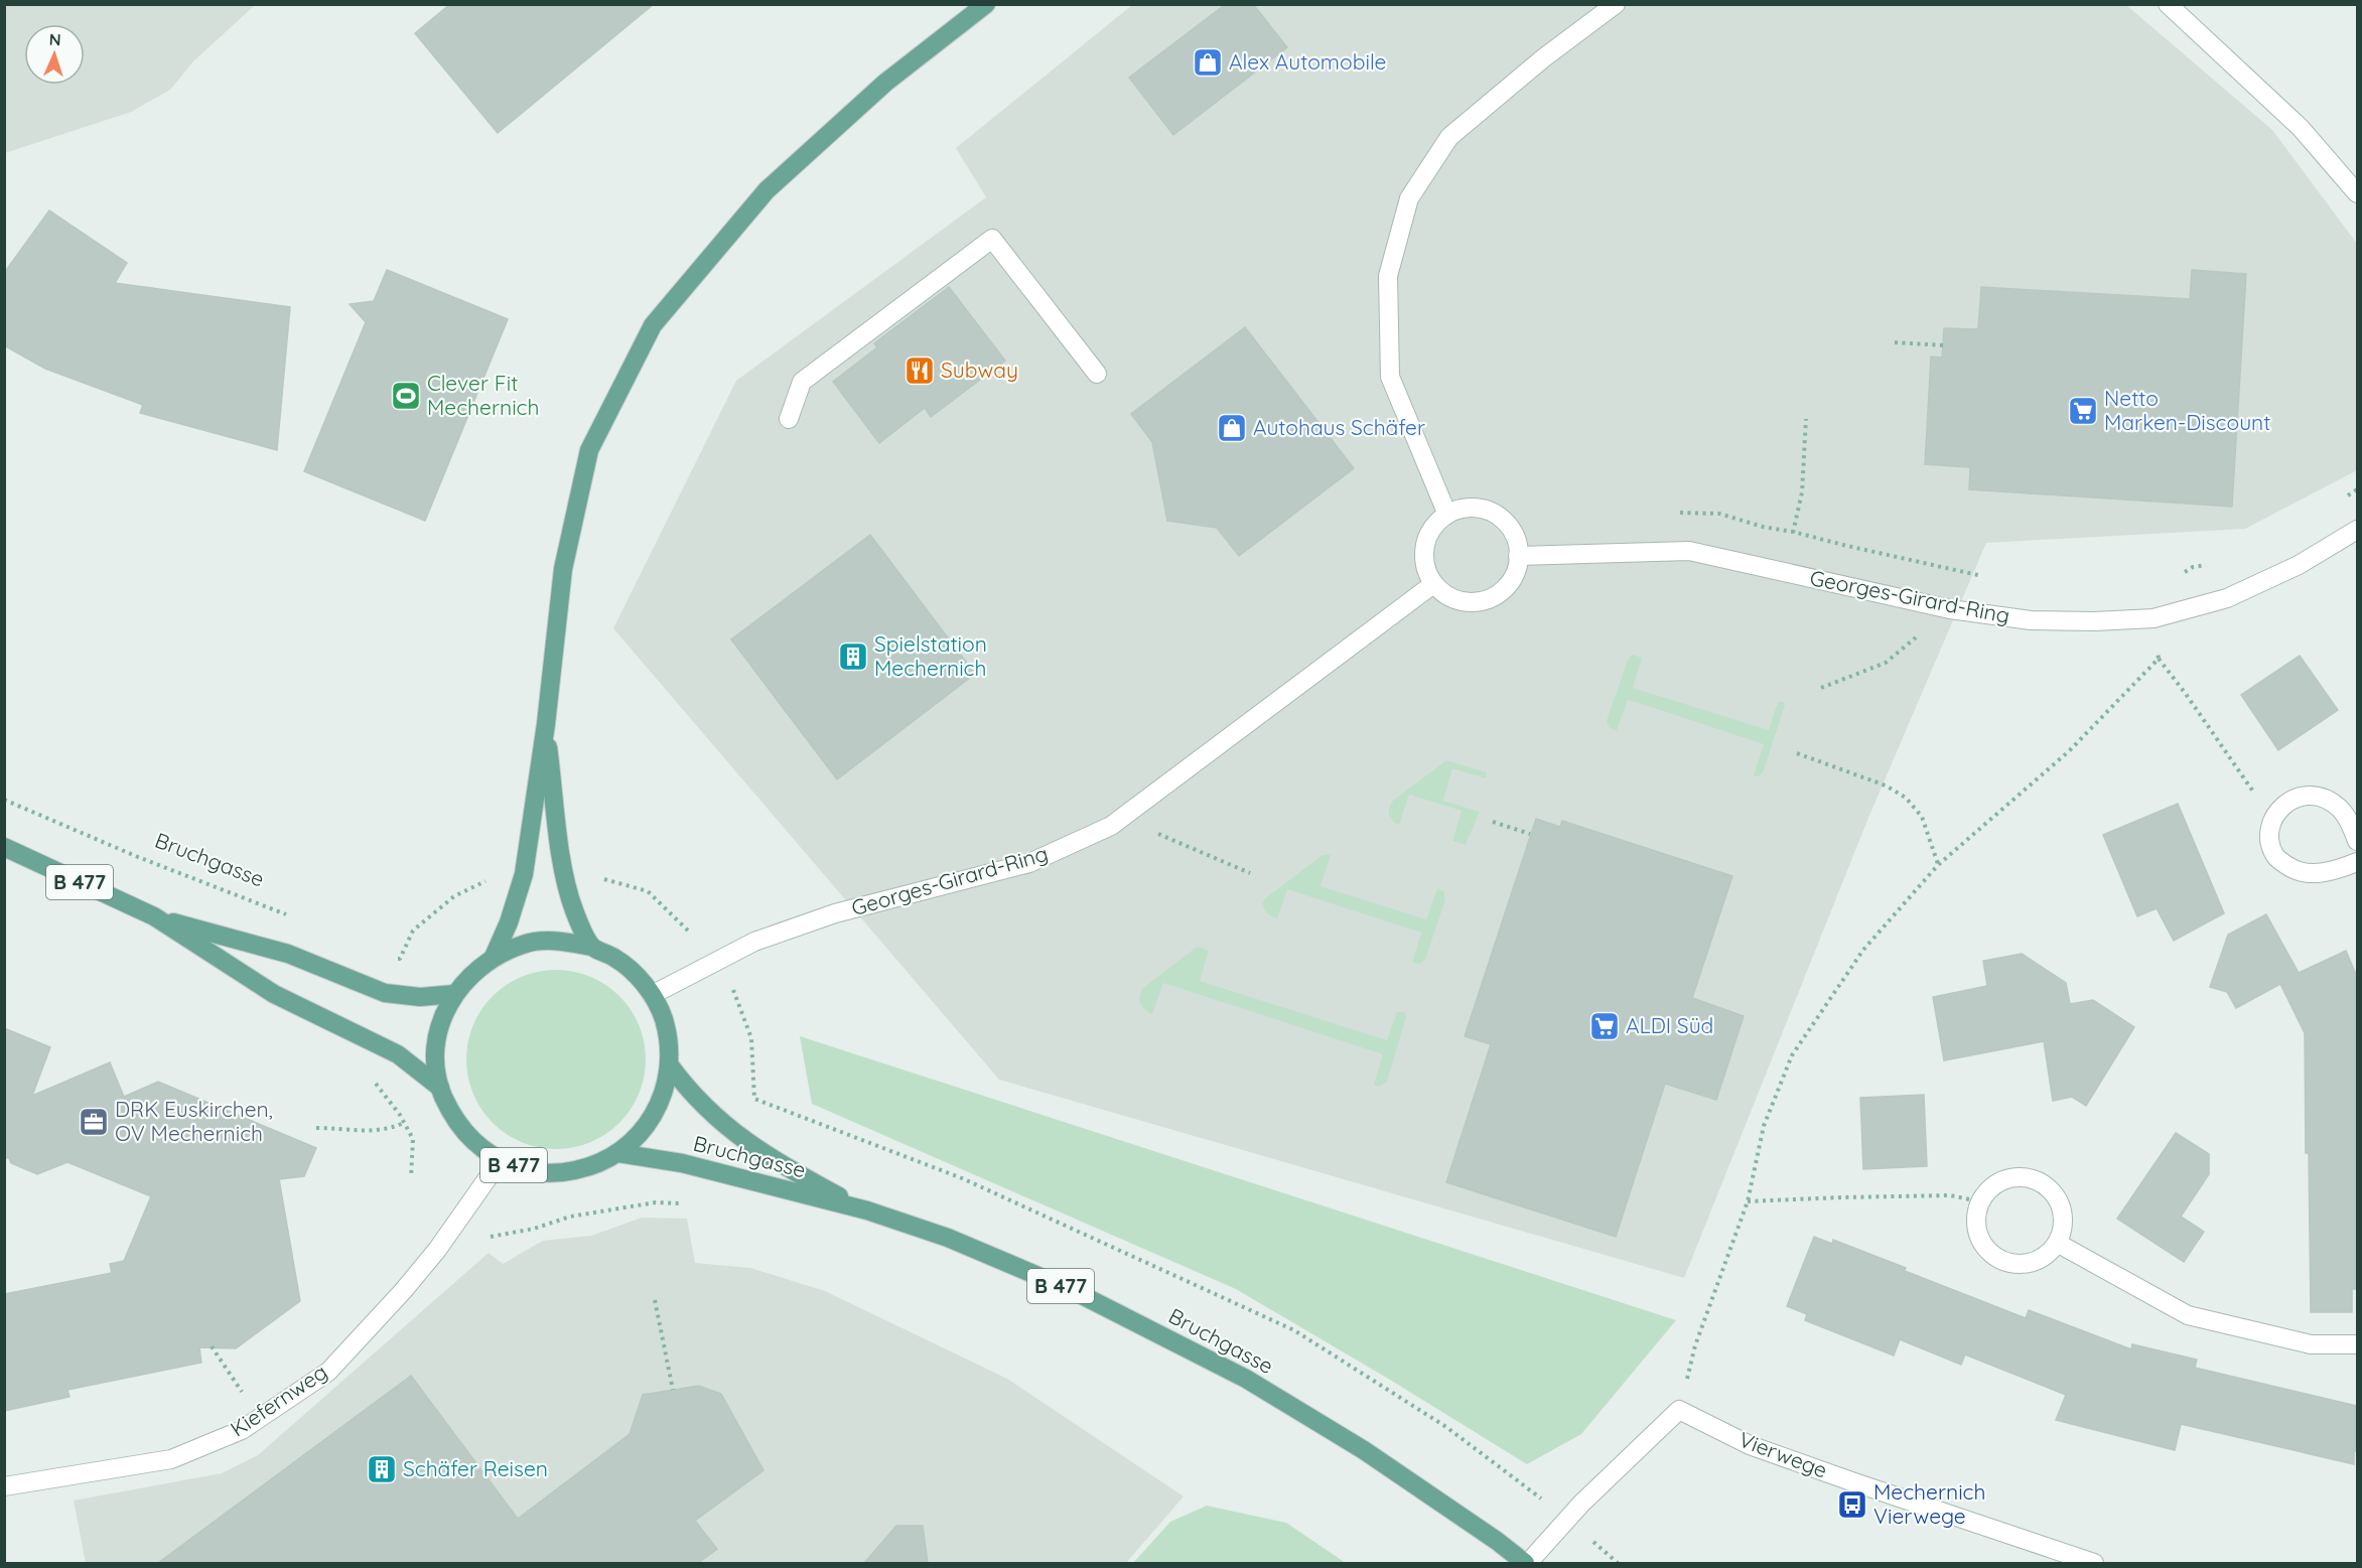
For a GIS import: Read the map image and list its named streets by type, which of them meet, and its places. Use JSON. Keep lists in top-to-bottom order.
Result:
{
  "streets": {
    "main road": ["Bruchgasse", "B 477"],
    "street": ["Georges-Girard-Ring", "Kiefernweg", "Vierwege"]
  },
  "crossings": [
    ["Georges-Girard-Ring", "B 477"],
    ["Bruchgasse", "B 477"],
    ["B 477", "Kiefernweg"]
  ],
  "places": {
    "shop": ["Alex Automobile", "Autohaus Schäfer"],
    "restaurant": ["Subway"],
    "sports": ["Clever Fit Mechernich"],
    "supermarket": ["Netto Marken-Discount", "ALDI Süd"],
    "building": ["Spielstation Mechernich", "Schäfer Reisen"],
    "office": ["DRK Euskirchen, OV Mechernich"],
    "bus stop": ["Mechernich Vierwege"]
  },
  "north": "top"
}
